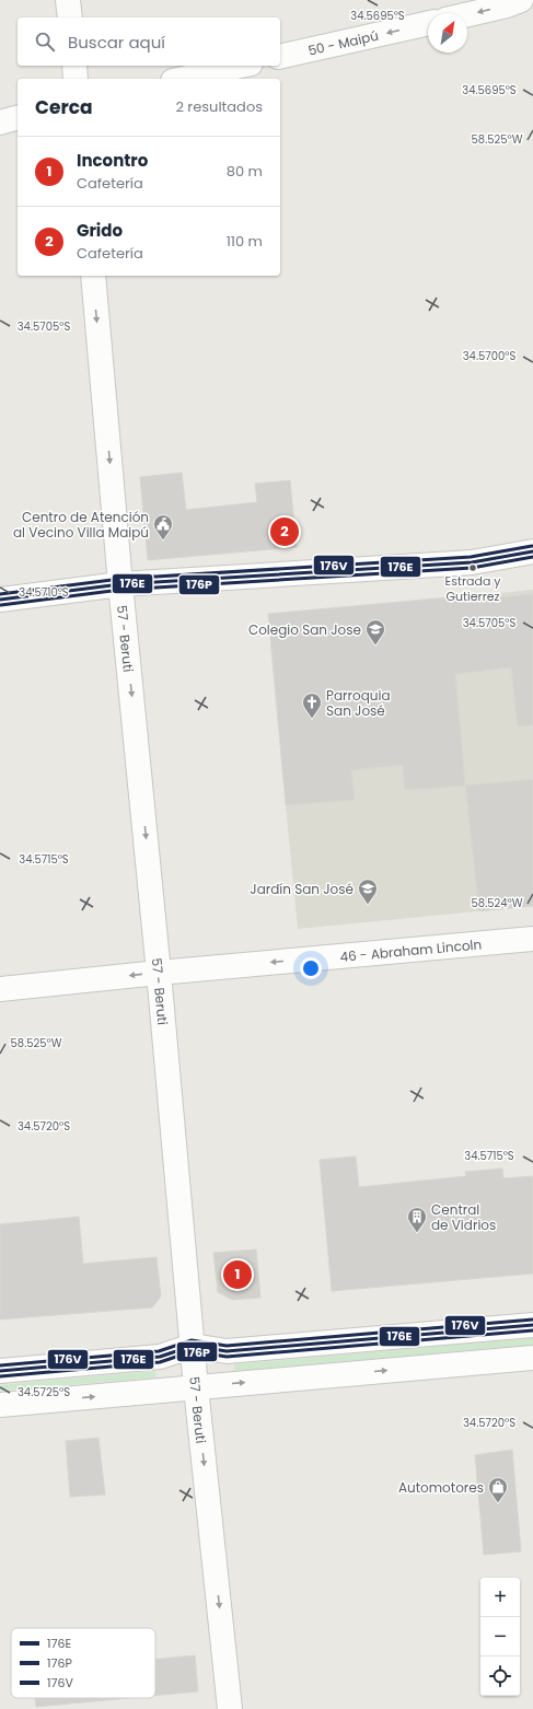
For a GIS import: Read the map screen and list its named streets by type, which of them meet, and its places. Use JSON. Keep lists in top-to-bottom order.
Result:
{
  "streets": {
    "street": ["50 - Maipú", "57 - Beruti", "46 - Abraham Lincoln"]
  },
  "crossings": [
    ["57 - Beruti", "46 - Abraham Lincoln"]
  ],
  "one_way": ["50 - Maipú", "57 - Beruti", "46 - Abraham Lincoln"],
  "places": {
    "public building": ["Centro de Atención al Vecino Villa Maipú"],
    "other": ["Estrada y Gutierrez"],
    "school or university": ["Colegio San Jose", "Jardín San José"],
    "church": ["Parroquia San José"],
    "building": ["Central de Vidrios"],
    "shop": ["Automotores"]
  },
  "lines": ["transit line 176V", "transit line 176E", "transit line 176P"],
  "legend": ["176E", "176P", "176V"],
  "north": "top right",
  "page": {
    "search": "Buscar aquí",
    "heading": ["Cerca", "2 resultados"],
    "list": [
      {
        "mark": "1",
        "name": "Incontro",
        "note": "Cafetería",
        "value": "80 m"
      },
      {
        "mark": "2",
        "name": "Grido",
        "note": "Cafetería",
        "value": "110 m"
      }
    ],
    "pins": ["2", "1"],
    "map_buttons": ["+", "−"]
  },
  "coordinates": [
    "34.5695°S",
    "58.525°W",
    "34.5705°S",
    "34.5700°S",
    "34.5710°S",
    "34.5715°S",
    "58.524°W",
    "34.5720°S",
    "34.5725°S"
  ]
}
